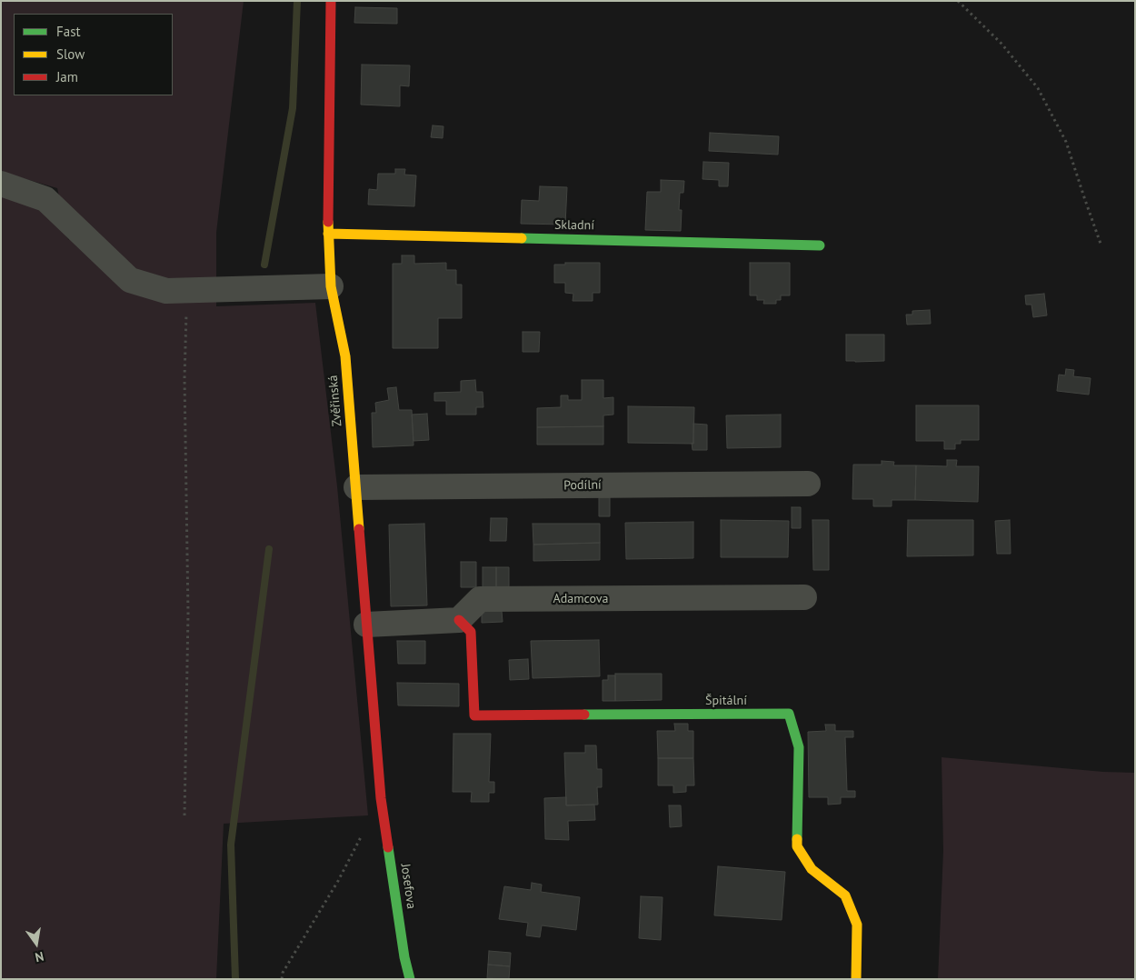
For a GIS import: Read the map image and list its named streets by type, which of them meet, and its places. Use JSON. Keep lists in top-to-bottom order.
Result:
{
  "streets": {
    "street": [
      "Skladní",
      "Zvěřinská",
      "Podílní",
      "Adamcova",
      "Špitální",
      "Josefova"
    ]
  },
  "crossings": [
    ["Skladní", "Zvěřinská"],
    ["Zvěřinská", "Podílní"],
    ["Zvěřinská", "Josefova"],
    ["Adamcova", "Špitální"]
  ],
  "legend": ["Fast", "Slow", "Jam"],
  "north": "bottom"
}
